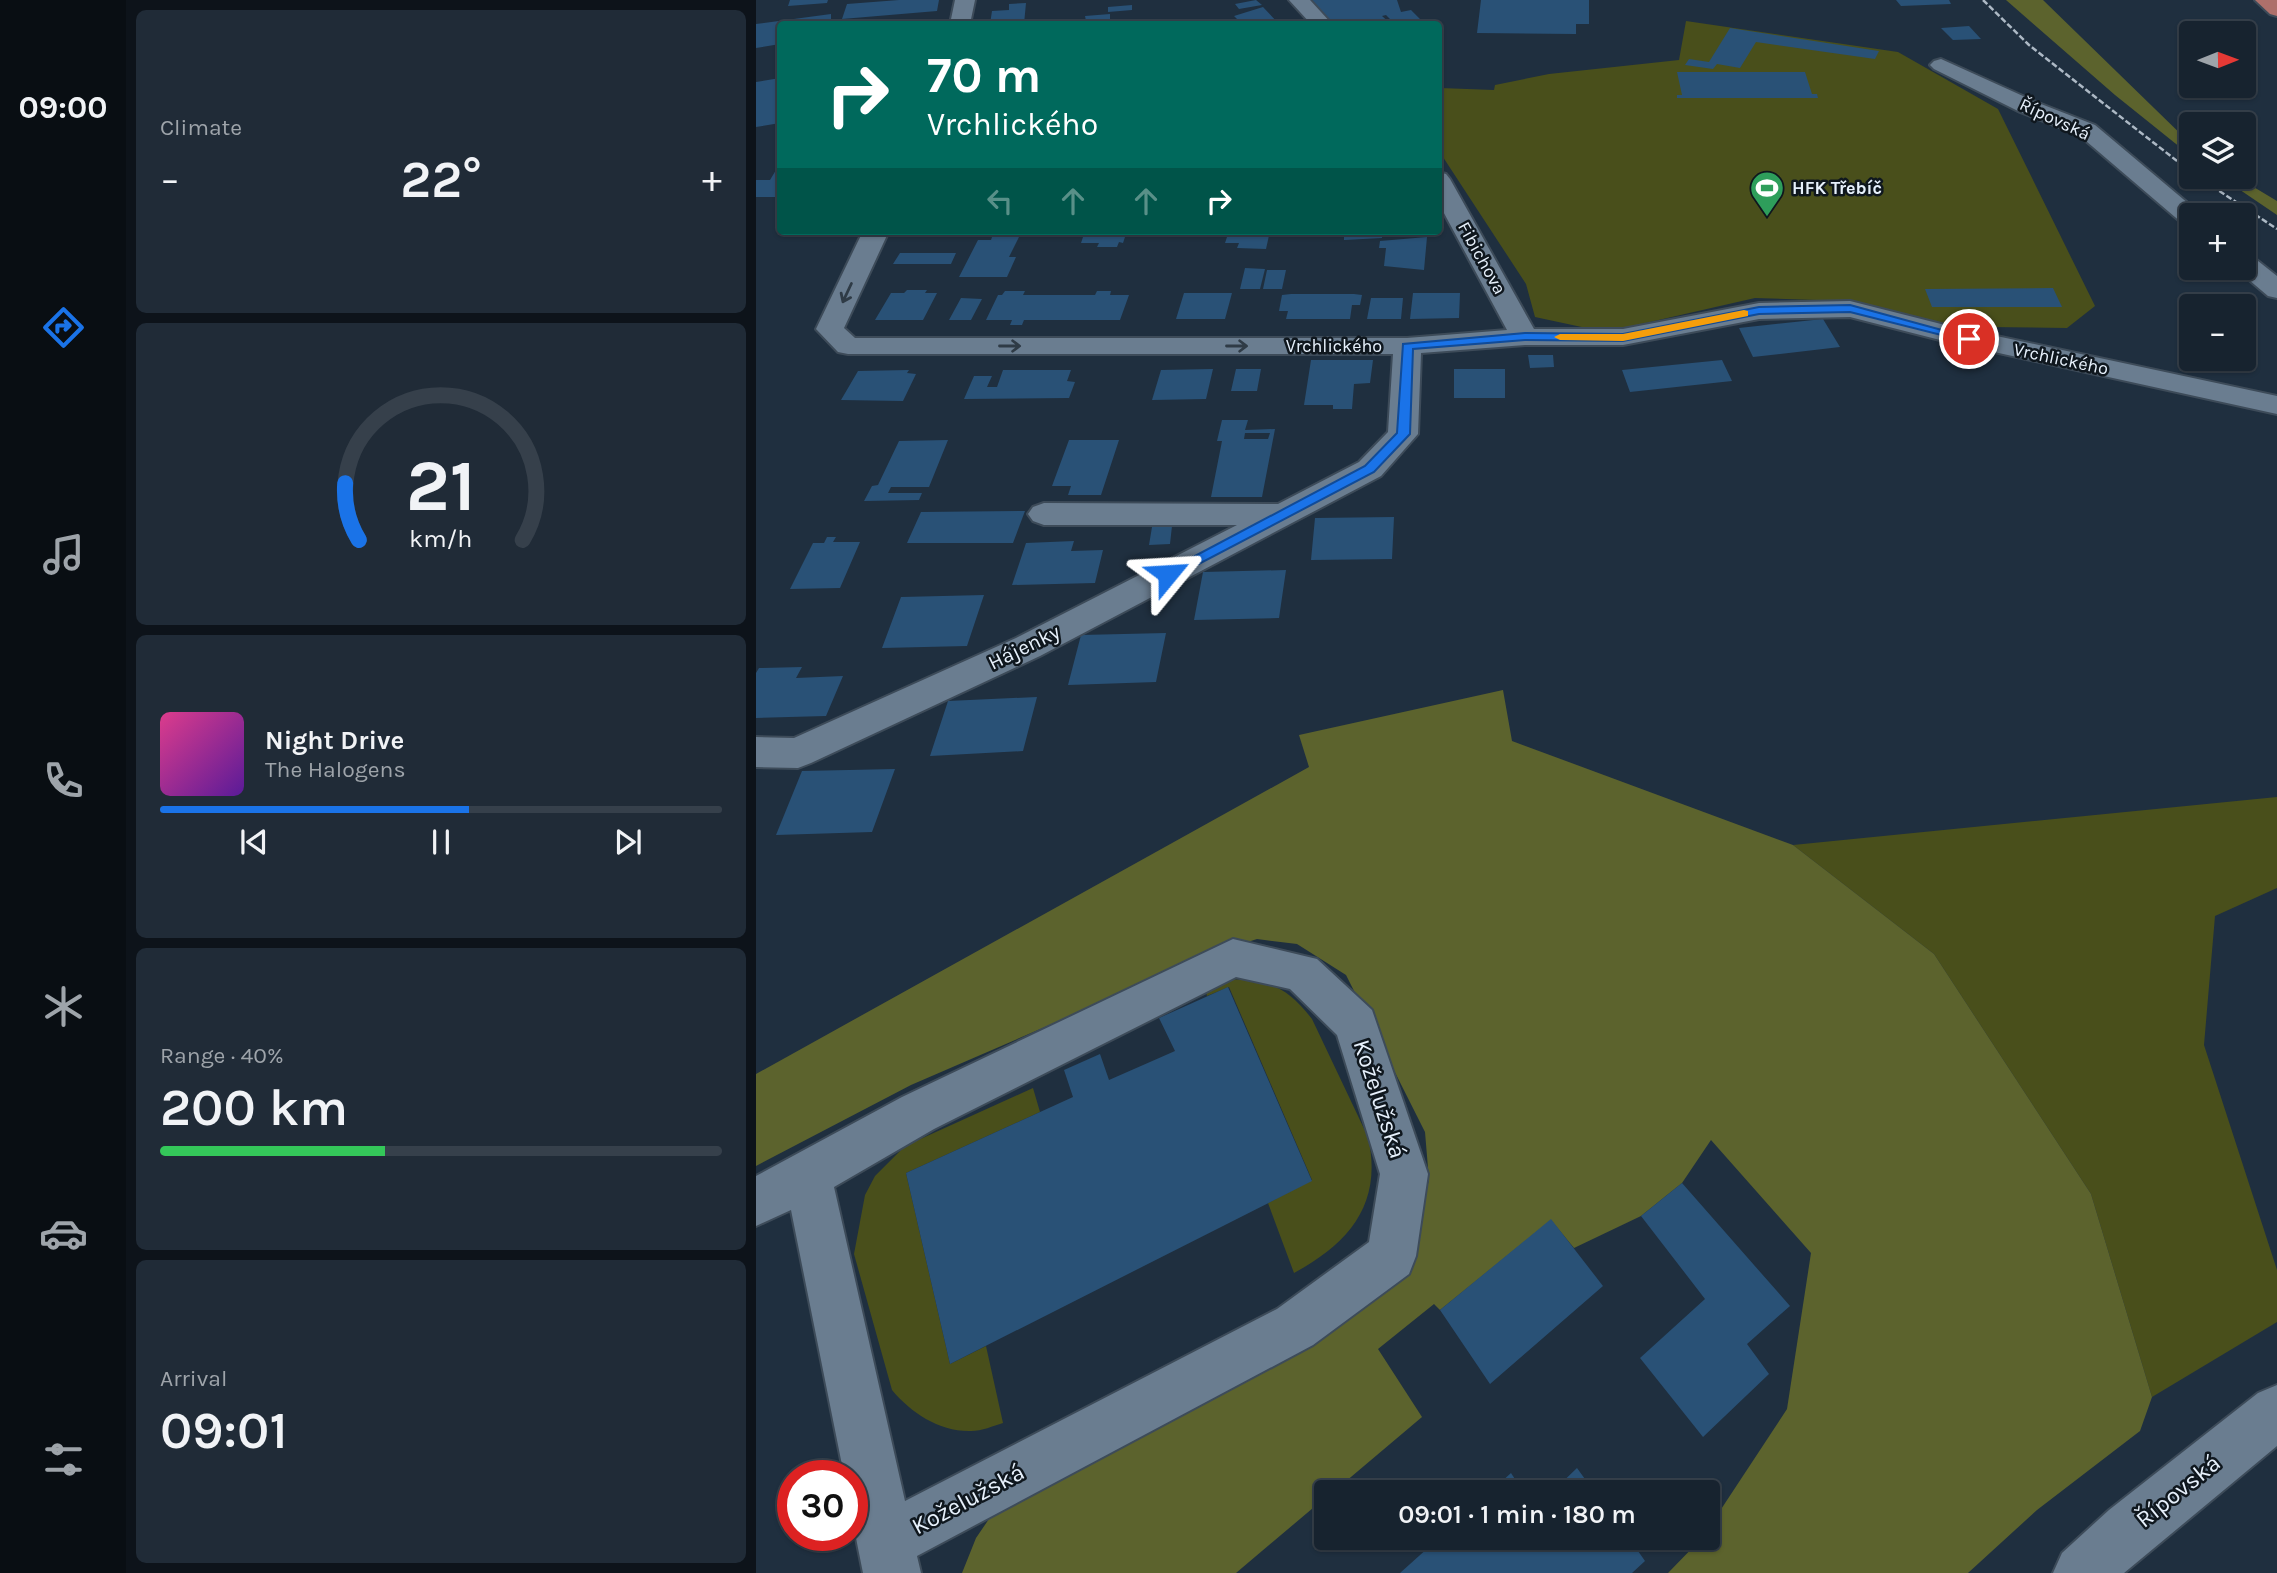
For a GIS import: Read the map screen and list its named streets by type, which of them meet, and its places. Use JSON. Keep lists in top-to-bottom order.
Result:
{
  "streets": {
    "street": [
      "Řípovská",
      "Fibichova",
      "Vrchlického",
      "Hájenky",
      "Koželužská"
    ]
  },
  "crossings": [
    ["Fibichova", "Vrchlického"],
    ["Vrchlického", "Hájenky"]
  ],
  "places": {
    "sports": ["HFK Třebíč"]
  },
  "north": "right",
  "page": {
    "tabs": "09:00",
    "tile": [
      "Climate",
      ["Range · 40%", "200 km"],
      ["Arrival", "09:01"]
    ],
    "map_buttons": ["+", "−"],
    "turn": ["70 m", "Vrchlického"],
    "heat": ["−", "22°", "+"],
    "song": ["Night Drive", "The Halogens"],
    "limit": "30",
    "trip": "09:01 · 1 min · 180 m",
    "gauge": ["21", "km/h"]
  }
}
